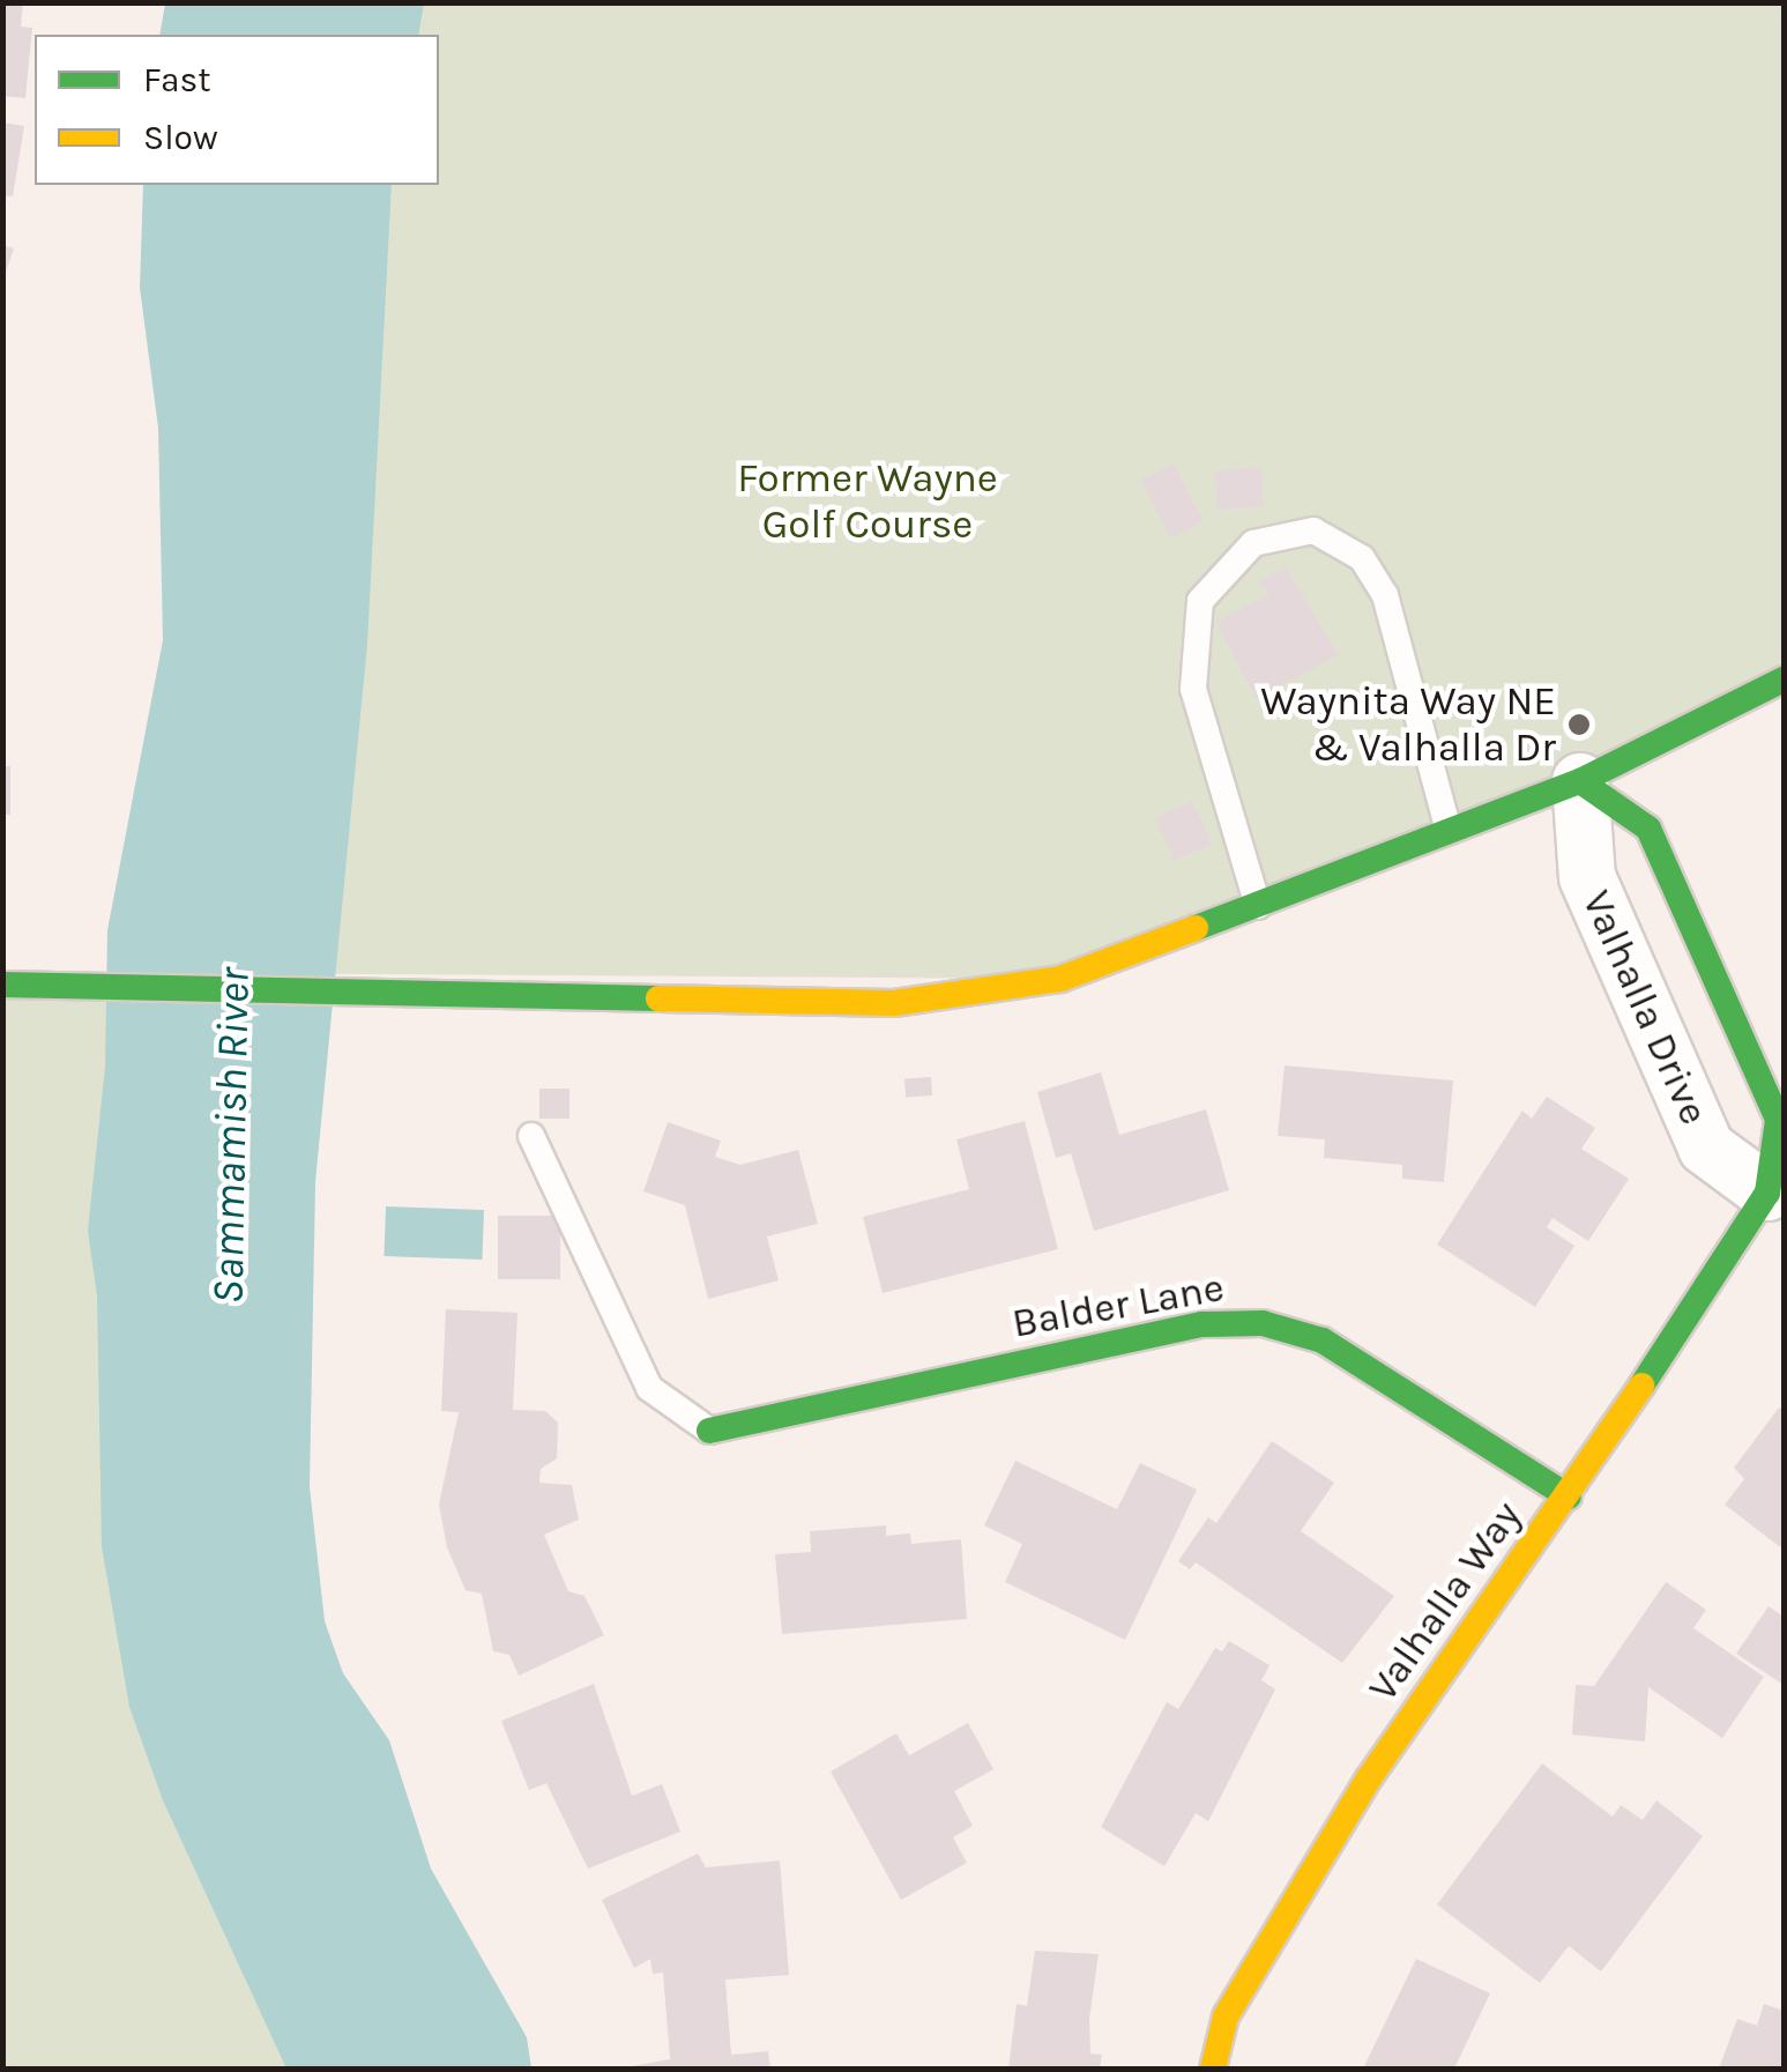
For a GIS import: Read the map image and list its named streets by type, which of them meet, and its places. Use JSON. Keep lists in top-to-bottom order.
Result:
{
  "streets": {
    "street": ["Valhalla Drive", "Balder Lane", "Valhalla Way"]
  },
  "crossings": [
    ["Valhalla Drive", "Valhalla Way"],
    ["Balder Lane", "Valhalla Way"]
  ],
  "water": ["Sammamish River"],
  "parks": ["Former Wayne Golf Course"],
  "places": ["Waynita Way NE & Valhalla Dr"],
  "legend": ["Fast", "Slow"]
}
